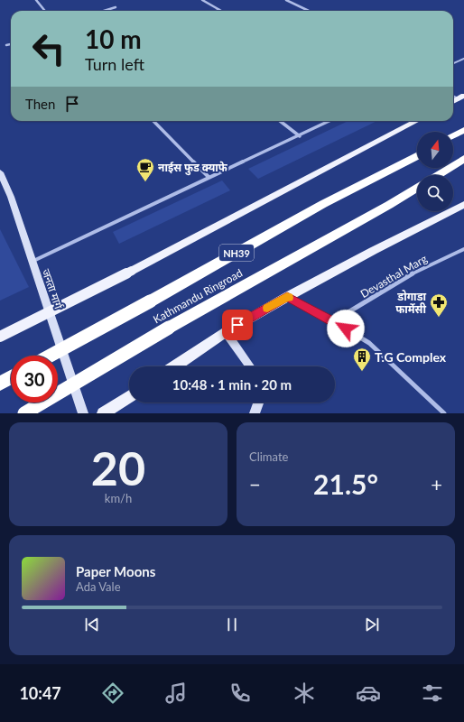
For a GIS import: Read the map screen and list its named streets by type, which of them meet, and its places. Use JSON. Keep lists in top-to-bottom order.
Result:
{
  "streets": {
    "highway": ["NH39", "Kathmandu Ringroad"],
    "main road": ["जनता मार्ग"],
    "street": ["Devasthal Marg"]
  },
  "places": {
    "cafe": ["नाईस फुड क्याफे"],
    "pharmacy": ["डोगाडा फार्मेसी"],
    "building": ["T.G Complex"]
  },
  "north": "top",
  "page": {
    "turn": ["10 m", "Turn left"],
    "then": "Then",
    "limit": "30",
    "trip": "10:48 · 1 min · 20 m",
    "tile": [
      ["20", "km/h"],
      "Climate"
    ],
    "heat": ["−", "21.5°", "+"],
    "song": ["Paper Moons", "Ada Vale"],
    "tabs": "10:47"
  }
}
